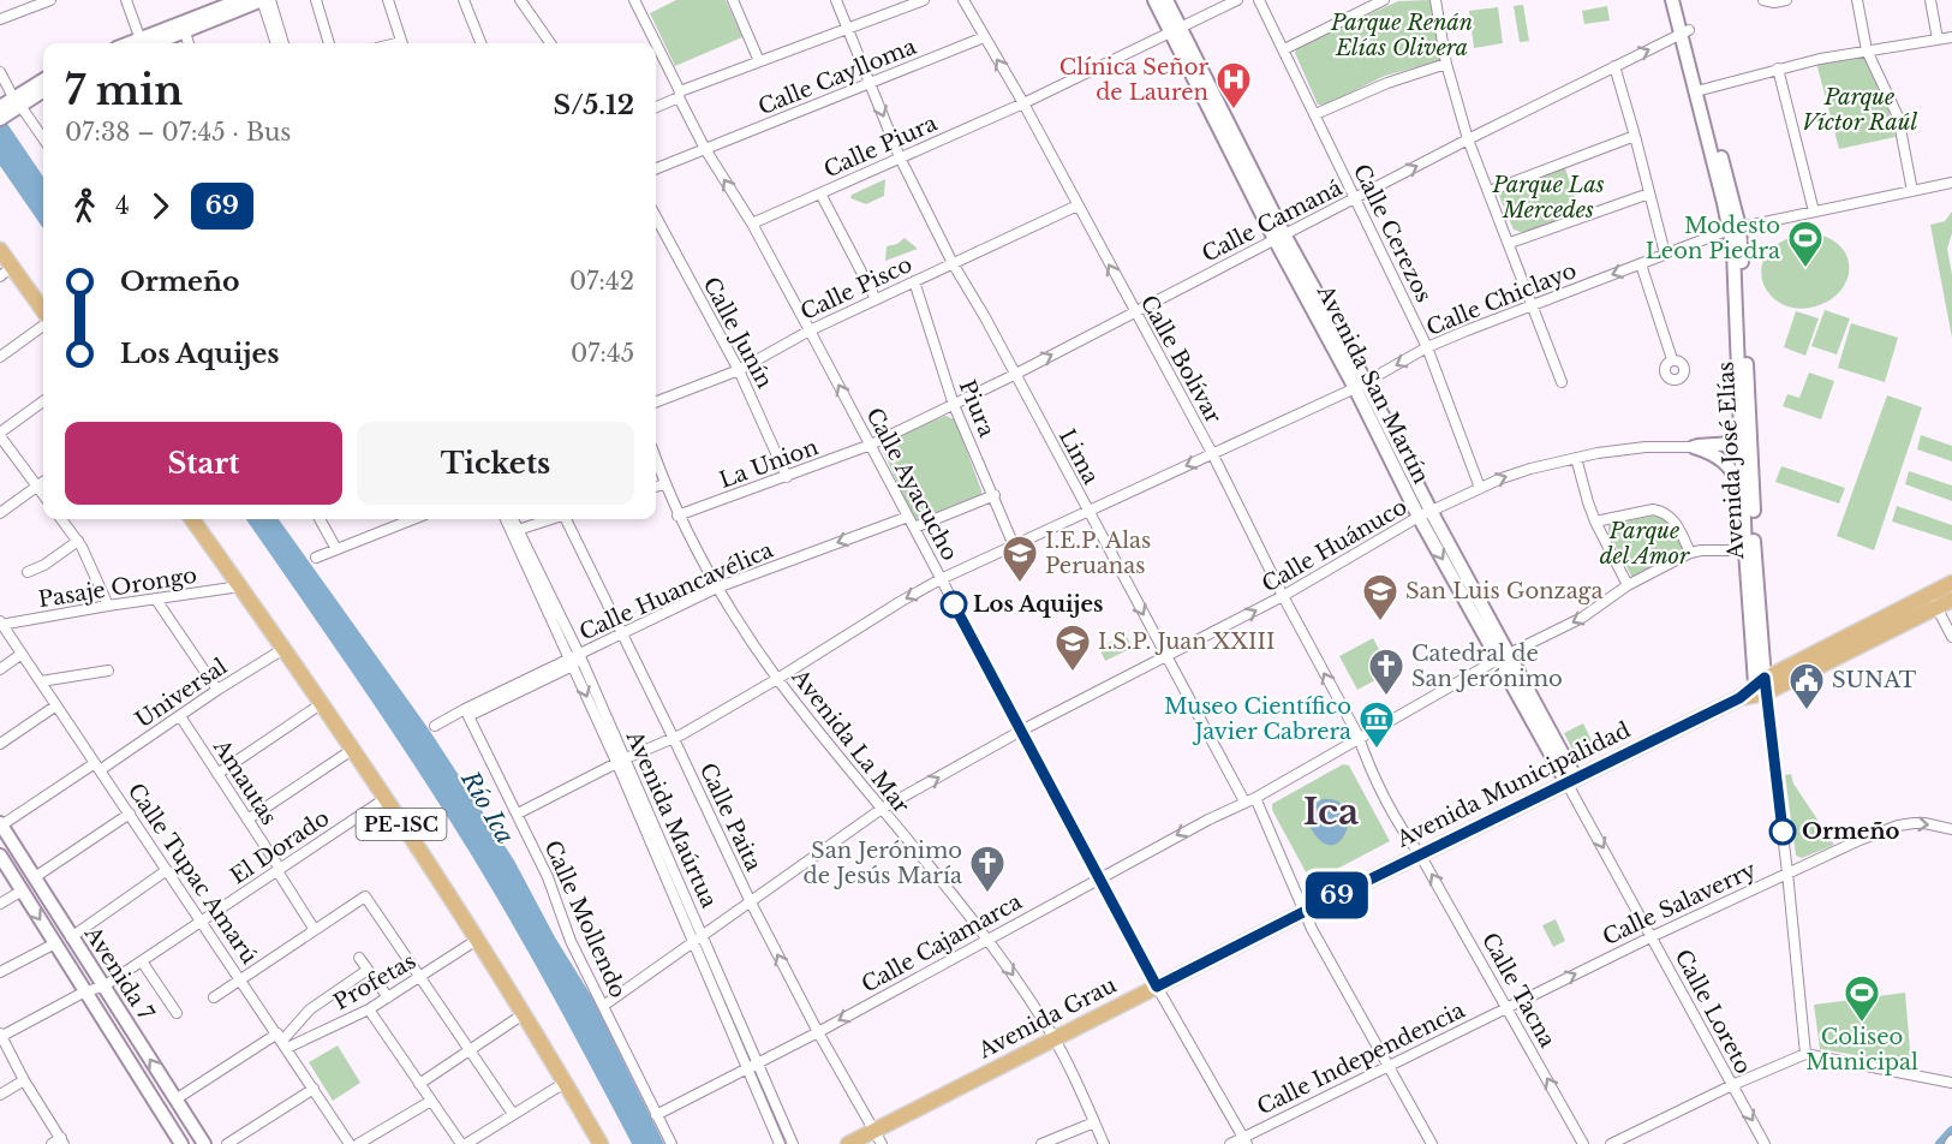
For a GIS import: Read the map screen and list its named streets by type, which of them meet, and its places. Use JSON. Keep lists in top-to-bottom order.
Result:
{
  "streets": {
    "main road": ["Avenida Municipalidad", "PE-1SC", "Avenida Grau"],
    "street": [
      "Calle Caylloma",
      "Calle Piura",
      "Calle Camaná",
      "Calle Cerezos",
      "Calle Pisco",
      "Calle Chiclayo",
      "Calle Junín",
      "Calle Bolívar",
      "Avenida San Martín",
      "Piura",
      "Lima",
      "Avenida José Elías",
      "La Union",
      "Calle Ayacucho",
      "Calle Huánuco",
      "Pasaje Orongo",
      "Calle Huancavélica",
      "Universal",
      "Avenida La Mar",
      "Amautas",
      "Calle Paita",
      "Avenida Maúrtua",
      "El Dorado",
      "Calle Tupac Amarú",
      "Calle Salaverry",
      "Calle Mollendo",
      "Calle Cajamarca",
      "Avenida 7",
      "Profetas",
      "Calle Tacna",
      "Calle Loreto",
      "Calle Independencia"
    ]
  },
  "crossings": [
    ["Calle Caylloma", "Calle Bolívar"],
    ["Calle Caylloma", "Lima"],
    ["Calle Caylloma", "Calle Ayacucho"],
    ["Calle Piura", "Calle Bolívar"],
    ["Calle Piura", "Avenida San Martín"],
    ["Calle Piura", "Lima"],
    ["Calle Piura", "Calle Ayacucho"],
    ["Calle Camaná", "Calle Cerezos"],
    ["Calle Camaná", "Calle Bolívar"],
    ["Calle Camaná", "Avenida San Martín"],
    ["Calle Camaná", "Piura"],
    ["Calle Camaná", "Lima"],
    ["Calle Camaná", "Avenida José Elías"],
    ["Calle Camaná", "La Union"],
    ["Calle Camaná", "Calle Ayacucho"],
    ["Calle Cerezos", "Calle Chiclayo"],
    ["Calle Cerezos", "Calle Huánuco"],
    ["Calle Pisco", "Calle Junín"],
    ["Calle Pisco", "Calle Bolívar"],
    ["Calle Pisco", "Piura"],
    ["Calle Pisco", "Lima"],
    ["Calle Pisco", "Calle Ayacucho"],
    ["Calle Chiclayo", "Calle Bolívar"],
    ["Calle Chiclayo", "Avenida San Martín"],
    ["Calle Chiclayo", "Piura"],
    ["Calle Chiclayo", "Lima"],
    ["Calle Chiclayo", "Avenida José Elías"],
    ["Calle Chiclayo", "Calle Ayacucho"],
    ["Calle Chiclayo", "Avenida La Mar"],
    ["Calle Chiclayo", "Calle Paita"],
    ["Calle Chiclayo", "Avenida Maúrtua"],
    ["Calle Chiclayo", "Calle Mollendo"],
    ["Calle Junín", "La Union"],
    ["Calle Bolívar", "Calle Huánuco"],
    ["Calle Bolívar", "Calle Tacna"],
    ["Avenida San Martín", "Calle Huánuco"],
    ["Avenida San Martín", "Avenida Municipalidad"],
    ["Avenida San Martín", "Calle Loreto"],
    ["Lima", "Calle Huánuco"],
    ["Lima", "Calle Cajamarca"],
    ["Avenida José Elías", "Avenida Municipalidad"],
    ["La Union", "Calle Ayacucho"],
    ["La Union", "Avenida La Mar"],
    ["Calle Ayacucho", "Calle Huánuco"],
    ["Calle Ayacucho", "Calle Huancavélica"],
    ["Calle Ayacucho", "Calle Cajamarca"],
    ["Calle Ayacucho", "Avenida Grau"],
    ["Calle Ayacucho", "Calle Independencia"],
    ["Calle Huánuco", "Avenida La Mar"],
    ["Calle Huánuco", "Calle Paita"],
    ["Calle Huánuco", "Avenida Maúrtua"],
    ["Calle Huánuco", "Calle Mollendo"],
    ["Pasaje Orongo", "PE-1SC"],
    ["Pasaje Orongo", "Calle Tupac Amarú"],
    ["Calle Huancavélica", "Avenida La Mar"],
    ["Calle Huancavélica", "Calle Paita"],
    ["Calle Huancavélica", "Avenida Maúrtua"],
    ["Calle Huancavélica", "Calle Mollendo"],
    ["Universal", "Amautas"],
    ["Universal", "PE-1SC"],
    ["Universal", "Calle Tupac Amarú"],
    ["Universal", "Avenida 7"],
    ["Avenida La Mar", "Calle Cajamarca"],
    ["Avenida La Mar", "Avenida Grau"],
    ["Amautas", "El Dorado"],
    ["Avenida Municipalidad", "Calle Tacna"],
    ["Avenida Municipalidad", "Calle Loreto"],
    ["Avenida Municipalidad", "Avenida Grau"],
    ["Calle Paita", "Calle Cajamarca"],
    ["Calle Paita", "Avenida Grau"],
    ["Avenida Maúrtua", "Calle Cajamarca"],
    ["PE-1SC", "El Dorado"],
    ["PE-1SC", "Profetas"],
    ["El Dorado", "Calle Tupac Amarú"],
    ["El Dorado", "Avenida 7"],
    ["Calle Tupac Amarú", "Profetas"],
    ["Calle Salaverry", "Calle Tacna"],
    ["Calle Salaverry", "Calle Loreto"],
    ["Calle Salaverry", "Calle Independencia"],
    ["Calle Mollendo", "Calle Cajamarca"],
    ["Avenida 7", "Profetas"],
    ["Calle Tacna", "Calle Independencia"]
  ],
  "one_way": [
    "Calle Camaná",
    "Calle Bolívar",
    "Calle Huancavélica",
    "Calle Salaverry",
    "Calle Cajamarca",
    "Calle Tacna",
    "Calle Loreto"
  ],
  "districts": ["Ica"],
  "water": ["Río Ica"],
  "parks": [
    "Parque Renán Elías Olivera",
    "Parque Víctor Raúl",
    "Parque Las Mercedes",
    "Parque del Amor"
  ],
  "places": {
    "hospital": ["Clínica Señor de Lauren"],
    "sports": ["Modesto Leon Piedra", "Coliseo Municipal"],
    "school or university": ["I.E.P. Alas Peruanas", "San Luis Gonzaga", "I.S.P. Juan XXIII"],
    "other": ["Los Aquijes", "Ormeño"],
    "church": ["Catedral de San Jerónimo", "San Jerónimo de Jesús María"],
    "public building": ["SUNAT"],
    "museum": ["Museo Científico Javier Cabrera"]
  },
  "lines": ["bus line 69"],
  "page": {
    "on_map": "69",
    "heading": ["7 min", "07:38 – 07:45 · Bus", "S/5.12"],
    "legs": ["4", "69"],
    "list": [
      {
        "name": "Ormeño",
        "value": "07:42"
      },
      {
        "name": "Los Aquijes",
        "value": "07:45"
      }
    ],
    "buttons": ["Start", "Tickets"]
  }
}
